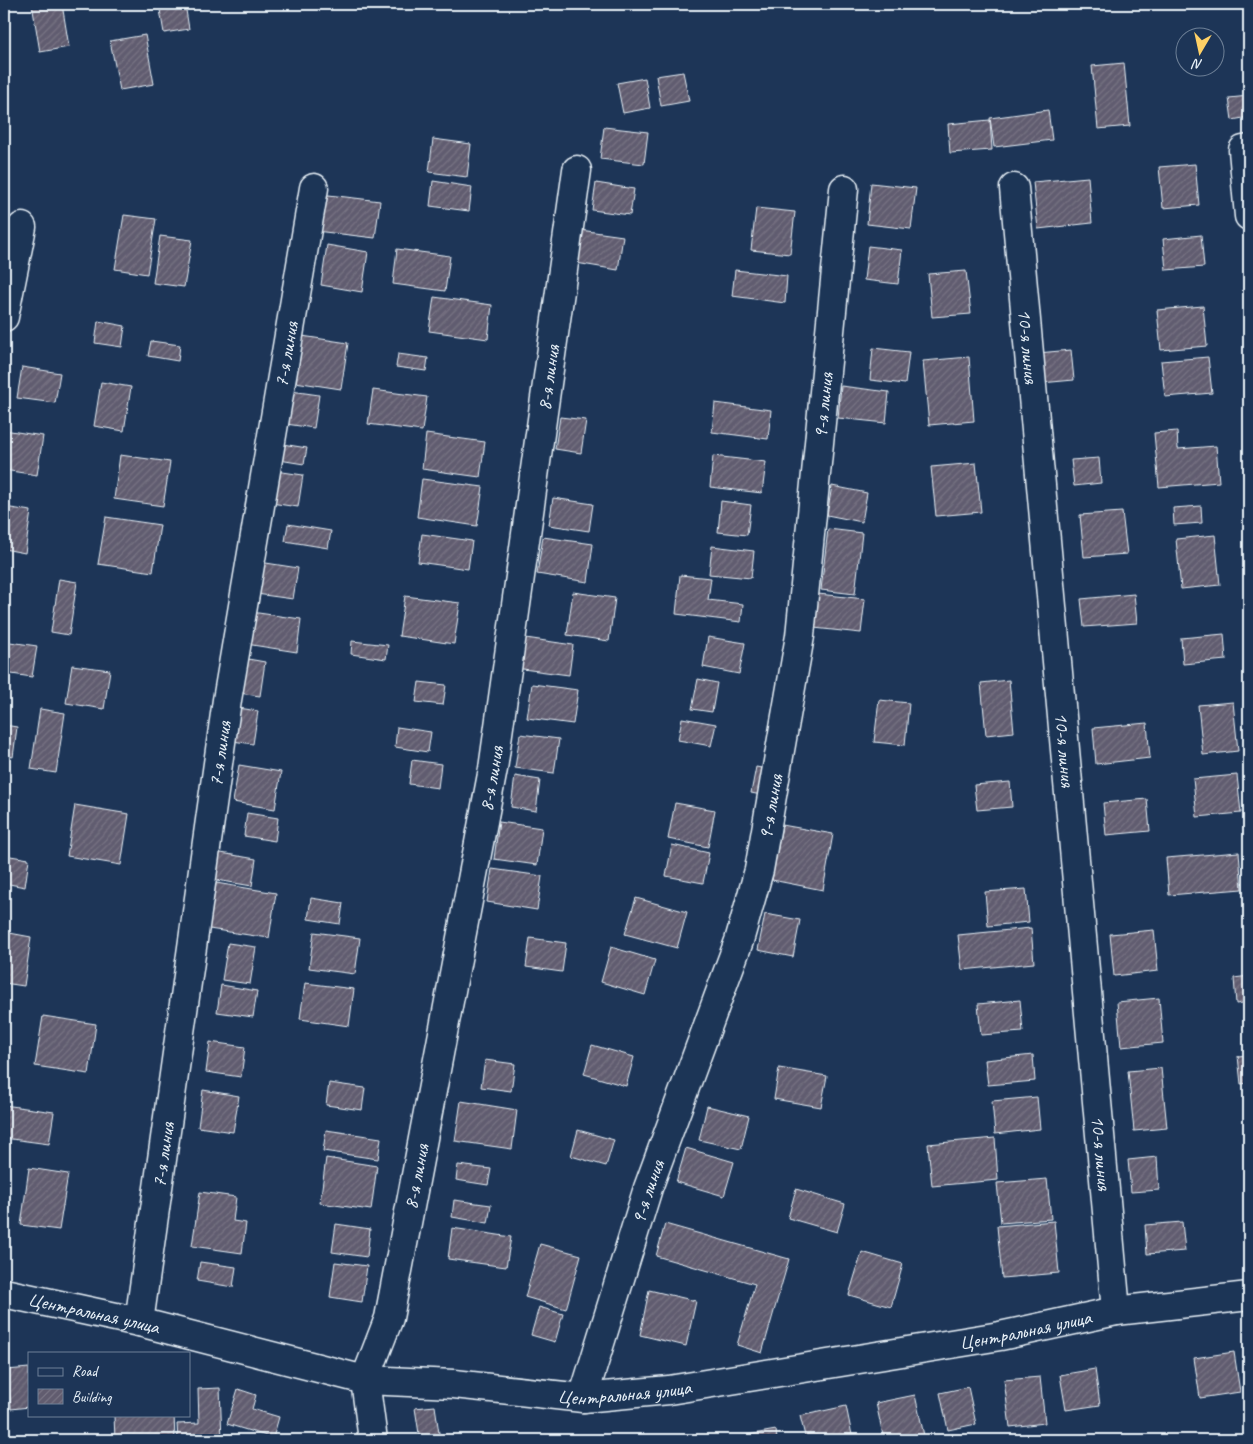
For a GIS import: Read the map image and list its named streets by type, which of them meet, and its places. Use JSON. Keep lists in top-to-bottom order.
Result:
{
  "streets": {
    "street": [
      "10-я линия",
      "7-я линия",
      "8-я линия",
      "9-я линия",
      "Центральная улица"
    ]
  },
  "crossings": [
    ["10-я линия", "Центральная улица"],
    ["7-я линия", "Центральная улица"],
    ["8-я линия", "Центральная улица"],
    ["9-я линия", "Центральная улица"]
  ],
  "legend": ["Road", "Building"],
  "north": "bottom"
}
